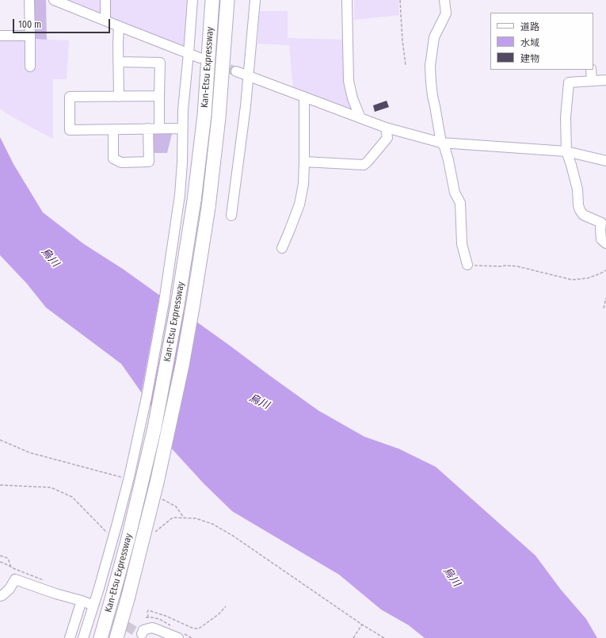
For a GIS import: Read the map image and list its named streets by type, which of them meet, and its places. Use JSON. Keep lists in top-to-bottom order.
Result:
{
  "streets": {
    "highway": ["Kan-Etsu Expressway"]
  },
  "water": ["烏川"],
  "legend": ["道路", "水域", "建物"],
  "scale_bar": "100 m"
}
